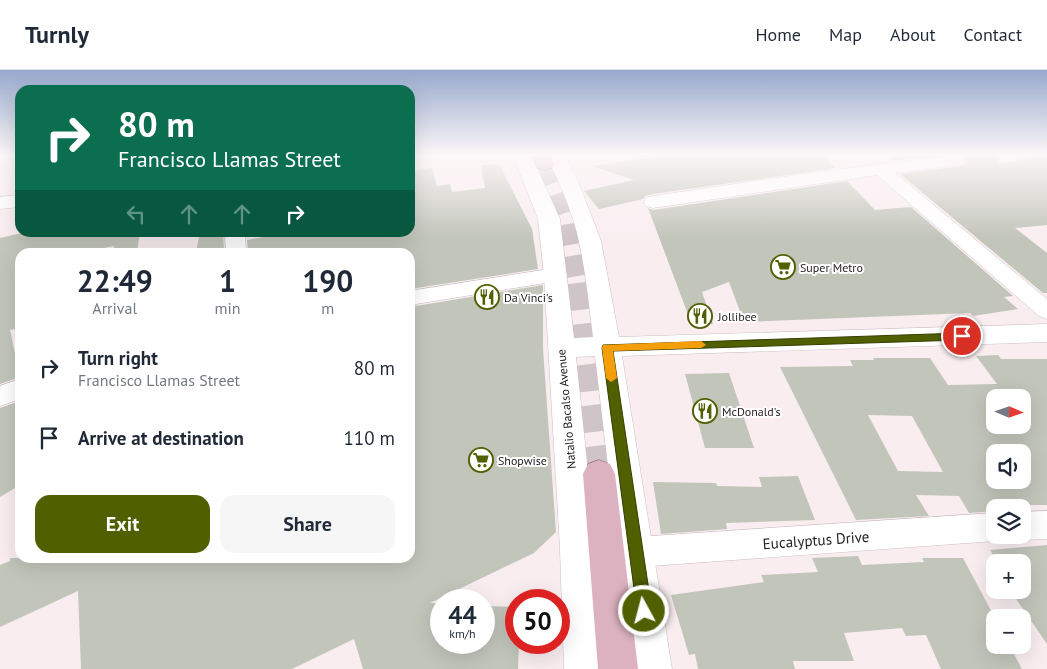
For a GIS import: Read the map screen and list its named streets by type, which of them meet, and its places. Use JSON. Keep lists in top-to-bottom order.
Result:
{
  "streets": {
    "main road": ["Natalio Bacalso Avenue"],
    "street": ["Eucalyptus Drive"]
  },
  "places": {
    "supermarket": ["Super Metro", "Shopwise"],
    "restaurant": ["Da Vinci's", "Jollibee", "McDonald's"]
  },
  "north": "right",
  "page": {
    "header": "Turnly",
    "nav": [
      "Home",
      "Map",
      "About",
      "Contact"
    ],
    "turn": ["80 m", "Francisco Llamas Street"],
    "eta": [
      "22:49",
      "Arrival",
      "1",
      "min",
      "190",
      "m"
    ],
    "list": [
      {
        "name": "Turn right",
        "note": "Francisco Llamas Street",
        "value": "80 m"
      },
      {
        "name": "Arrive at destination",
        "value": "110 m"
      }
    ],
    "map_buttons": ["+", "−"],
    "buttons": ["Exit", "Share"],
    "speed": "44 km/h",
    "limit": "50"
  }
}
